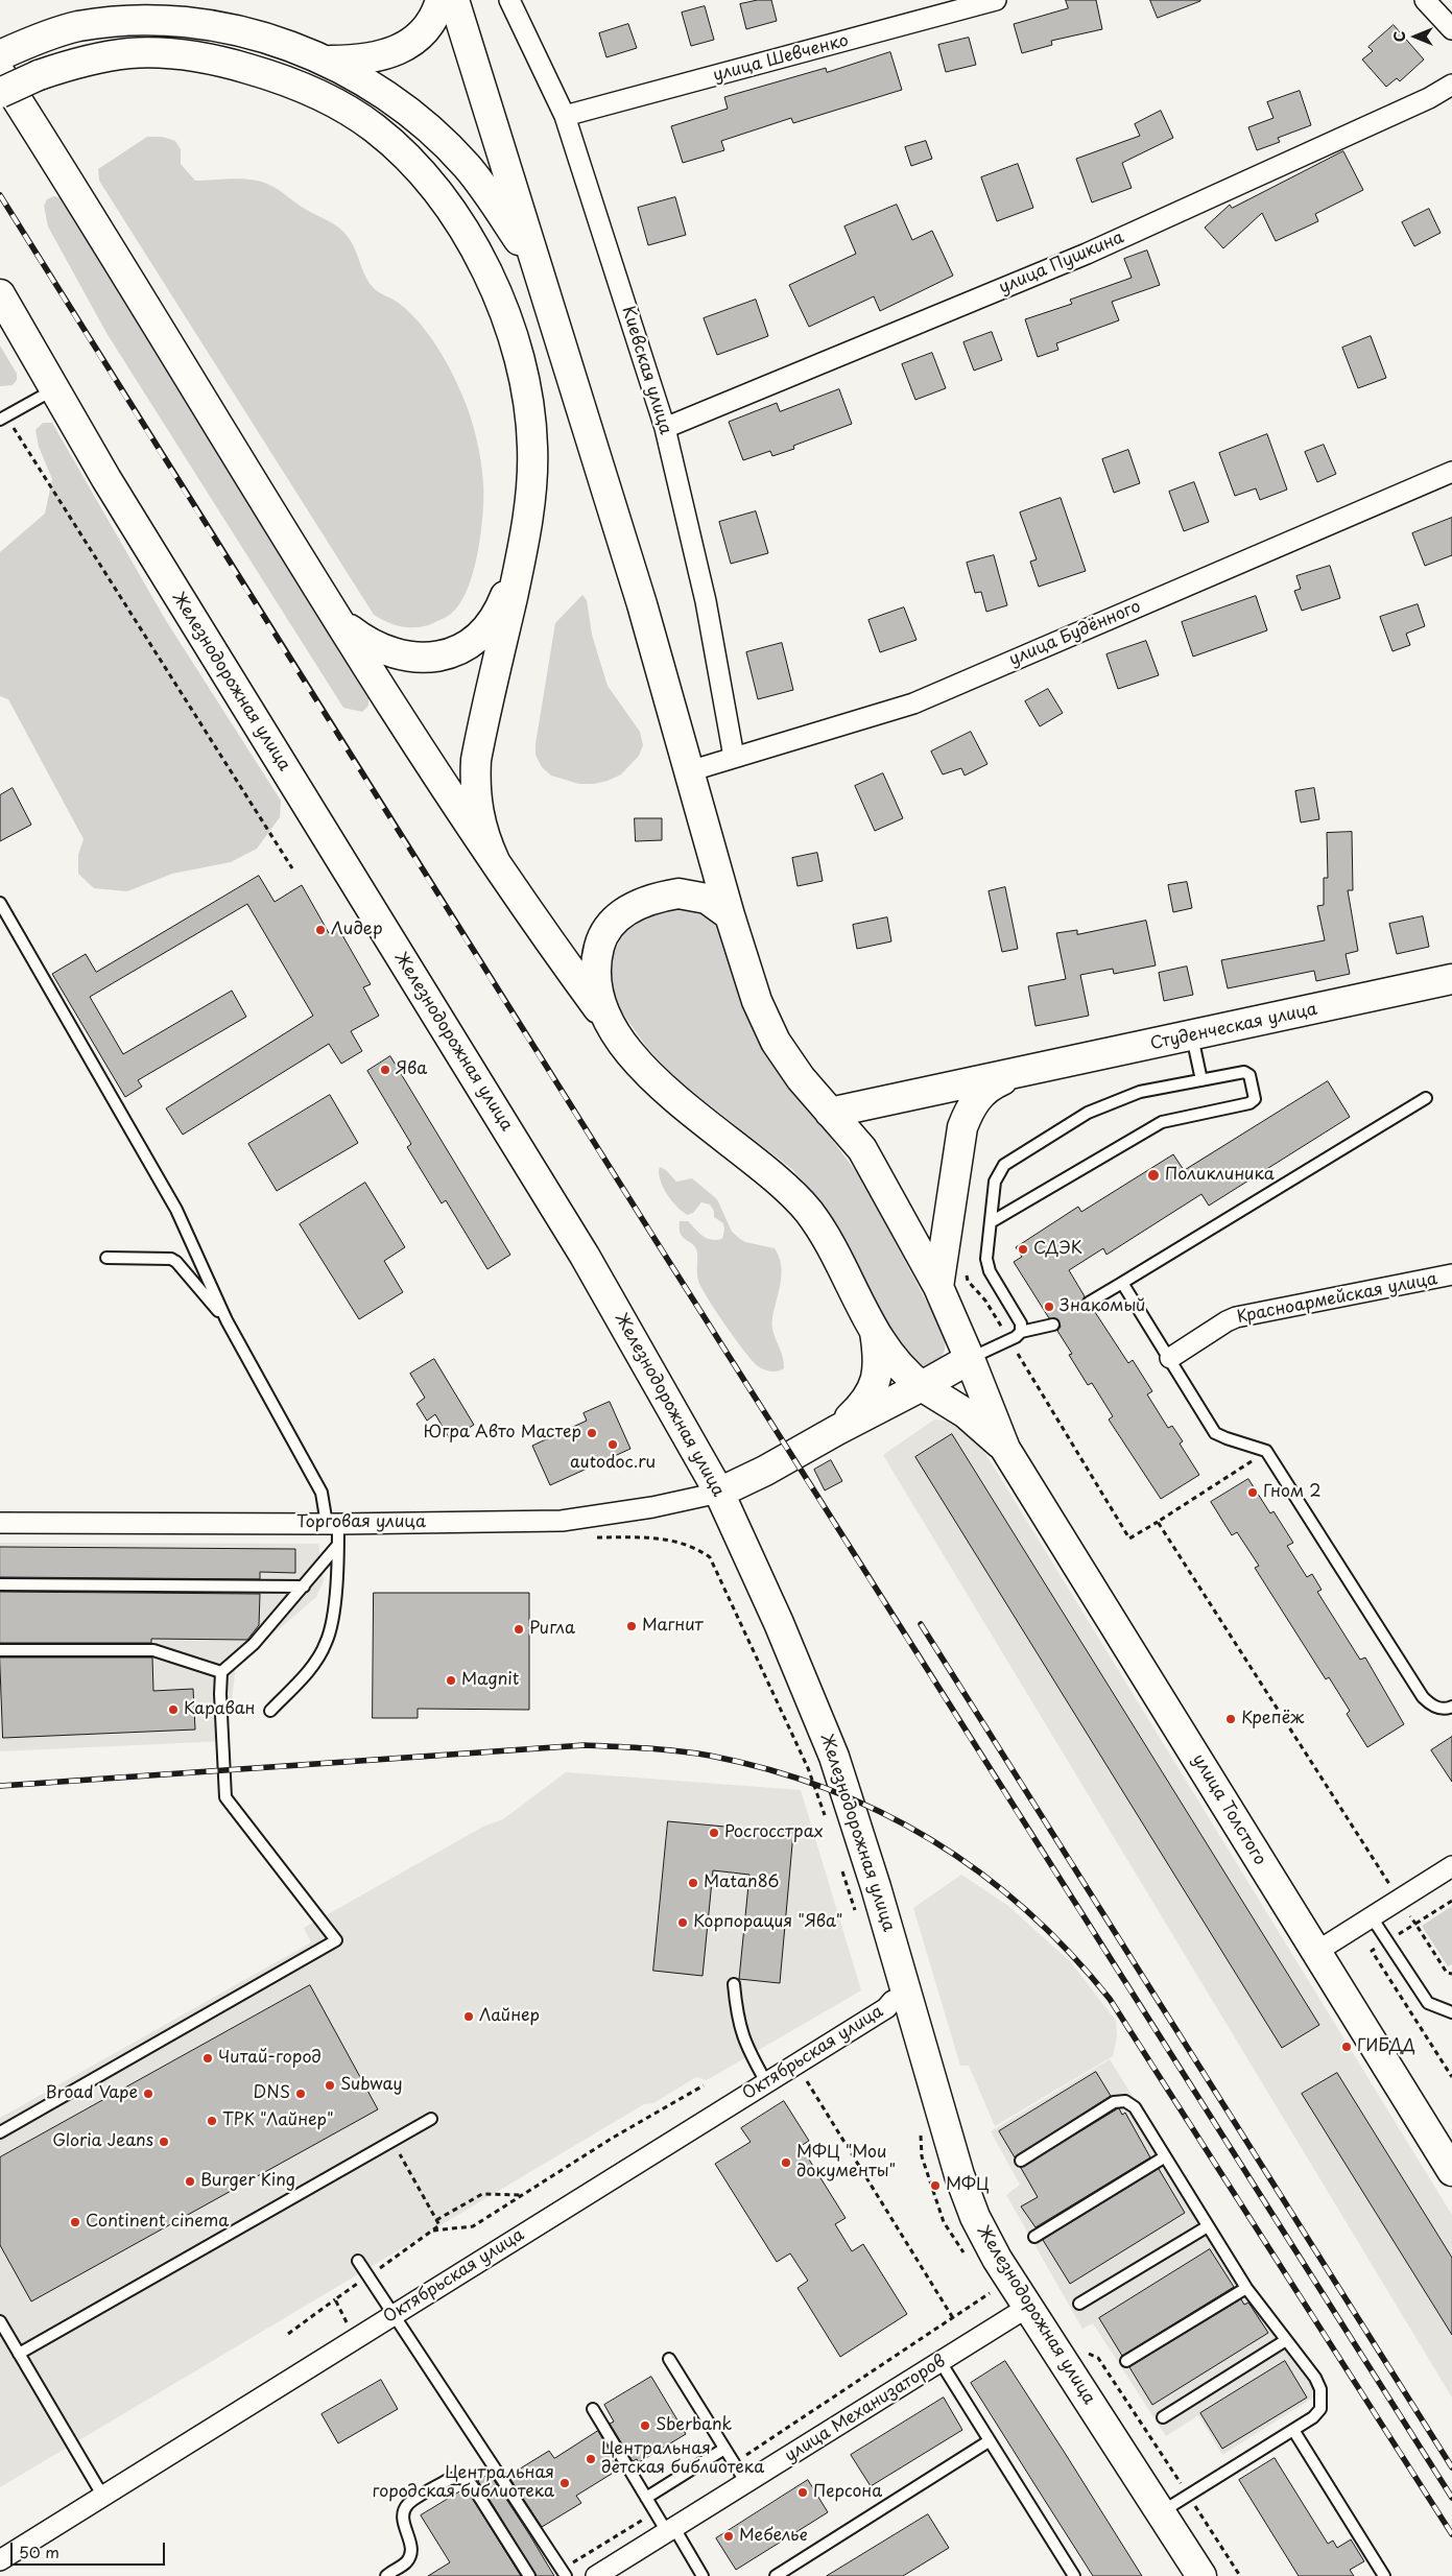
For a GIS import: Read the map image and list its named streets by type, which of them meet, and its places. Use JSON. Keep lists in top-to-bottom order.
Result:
{
  "streets": {
    "street": [
      "улица Шевченко",
      "улица Пушкина",
      "Киевская улица",
      "улица Будённого",
      "Железнодорожная улица",
      "Студенческая улица",
      "Красноармейская улица",
      "Торговая улица",
      "улица Толстого",
      "Октябрьская улица",
      "улица Механизаторов"
    ]
  },
  "crossings": [
    ["улица Шевченко", "Киевская улица"],
    ["улица Пушкина", "Киевская улица"],
    ["Киевская улица", "улица Будённого"],
    ["Железнодорожная улица", "Торговая улица"],
    ["Железнодорожная улица", "Октябрьская улица"],
    ["Железнодорожная улица", "улица Механизаторов"]
  ],
  "places": [
    "Лидер",
    "Ява",
    "Поликлиника",
    "СДЭК",
    "Знакомый",
    "Югра Авто Мастер",
    "autodoc.ru",
    "Гном 2",
    "Магнит",
    "Ригла",
    "Magnit",
    "Караван",
    "Крепёж",
    "Росгосстрах",
    "Matan86",
    "Корпорация \"Ява\"",
    "Лайнер",
    "ГИБДД",
    "Читай-город",
    "Subway",
    "Broad Vape",
    "DNS",
    "ТРК \"Лайнер\"",
    "Gloria Jeans",
    "МФЦ \"Мои документы\"",
    "Burger King",
    "МФЦ",
    "Continent cinema",
    "Sberbank",
    "Центральная детская библиотека",
    "Центральная городская библиотека",
    "Персона",
    "Мебелье"
  ],
  "scale_bar": "50 m",
  "north": "left"
}
